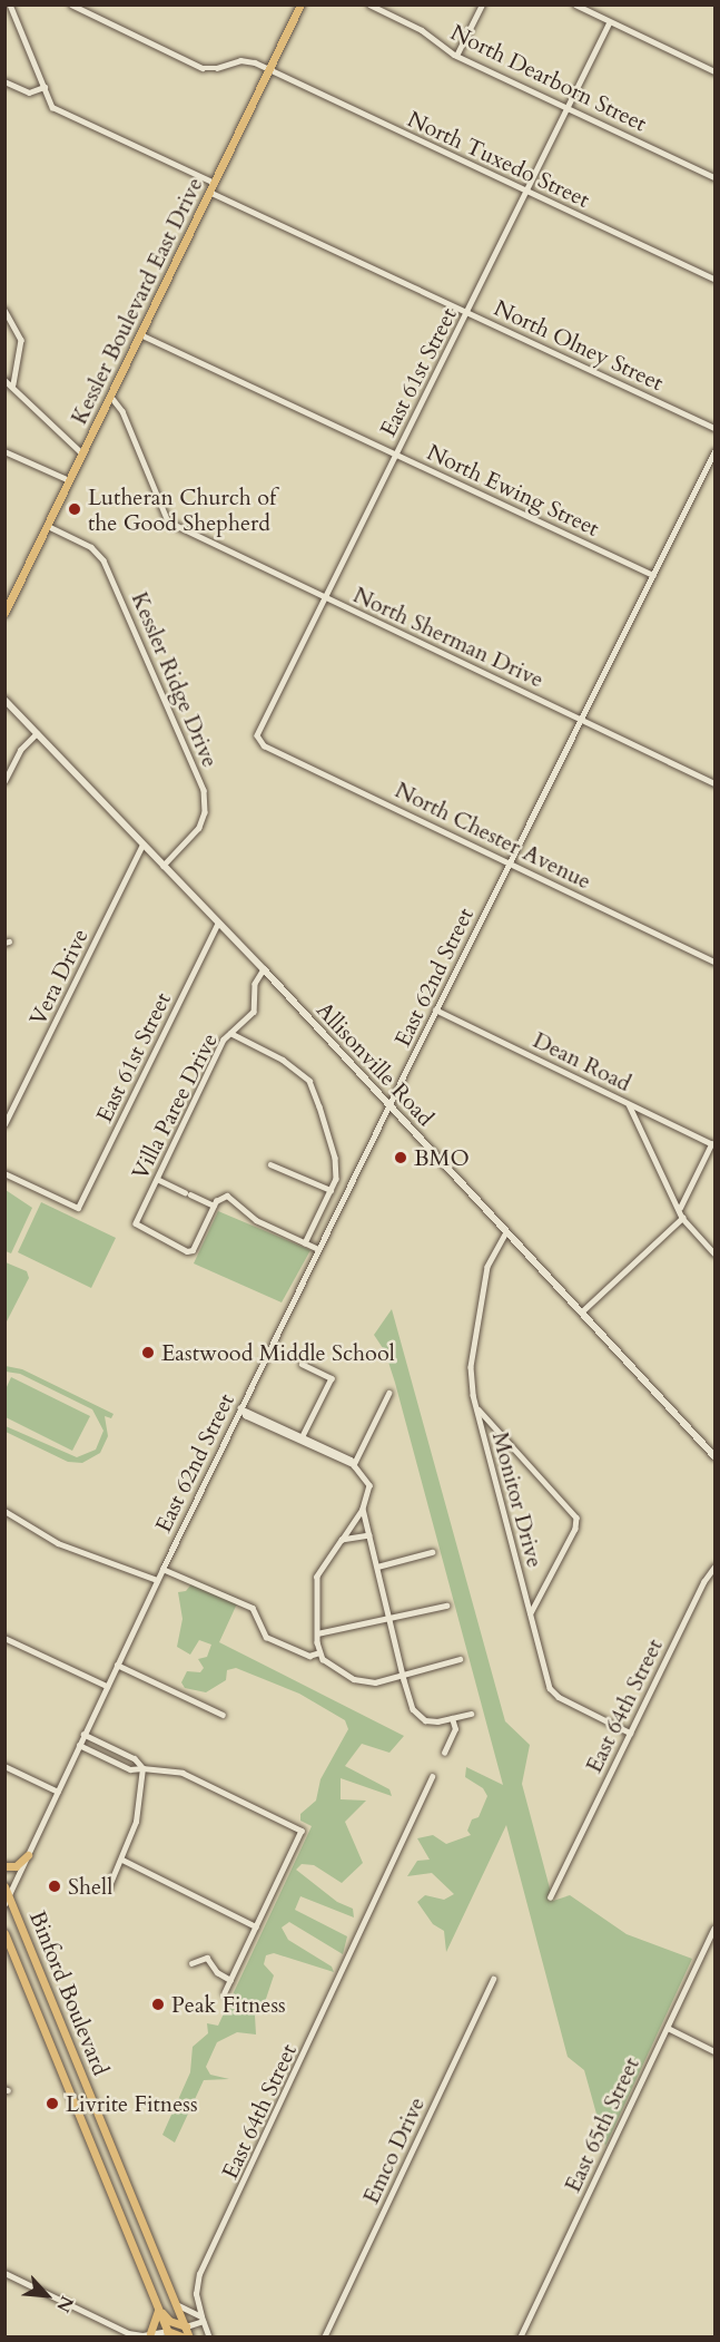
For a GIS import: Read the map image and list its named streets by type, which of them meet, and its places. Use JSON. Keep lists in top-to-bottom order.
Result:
{
  "streets": {
    "main road": ["Kessler Boulevard East Drive", "Allisonville Road", "Binford Boulevard"],
    "street": [
      "North Dearborn Street",
      "North Tuxedo Street",
      "North Olney Street",
      "East 61st Street",
      "North Ewing Street",
      "North Sherman Drive",
      "Kessler Ridge Drive",
      "North Chester Avenue",
      "Vera Drive",
      "East 62nd Street",
      "Dean Road",
      "Villa Paree Drive",
      "Monitor Drive",
      "East 64th Street",
      "East 65th Street",
      "Emco Drive"
    ]
  },
  "crossings": [
    ["North Dearborn Street", "East 61st Street"],
    ["North Tuxedo Street", "Kessler Boulevard East Drive"],
    ["North Tuxedo Street", "East 61st Street"],
    ["Kessler Boulevard East Drive", "North Olney Street"],
    ["Kessler Boulevard East Drive", "North Ewing Street"],
    ["Kessler Boulevard East Drive", "North Sherman Drive"],
    ["Kessler Boulevard East Drive", "Kessler Ridge Drive"],
    ["North Olney Street", "East 61st Street"],
    ["East 61st Street", "North Ewing Street"],
    ["East 61st Street", "North Sherman Drive"],
    ["East 61st Street", "North Chester Avenue"],
    ["East 61st Street", "Allisonville Road"],
    ["North Ewing Street", "East 62nd Street"],
    ["North Sherman Drive", "East 62nd Street"],
    ["Kessler Ridge Drive", "Allisonville Road"],
    ["North Chester Avenue", "East 62nd Street"],
    ["Vera Drive", "Allisonville Road"],
    ["East 62nd Street", "Dean Road"],
    ["East 62nd Street", "Allisonville Road"],
    ["East 62nd Street", "Binford Boulevard"],
    ["Allisonville Road", "Villa Paree Drive"],
    ["Allisonville Road", "Monitor Drive"],
    ["Monitor Drive", "East 64th Street"]
  ],
  "places": [
    "Lutheran Church of the Good Shepherd",
    "BMO",
    "Eastwood Middle School",
    "Shell",
    "Peak Fitness",
    "Livrite Fitness"
  ],
  "north": "bottom right"
}
